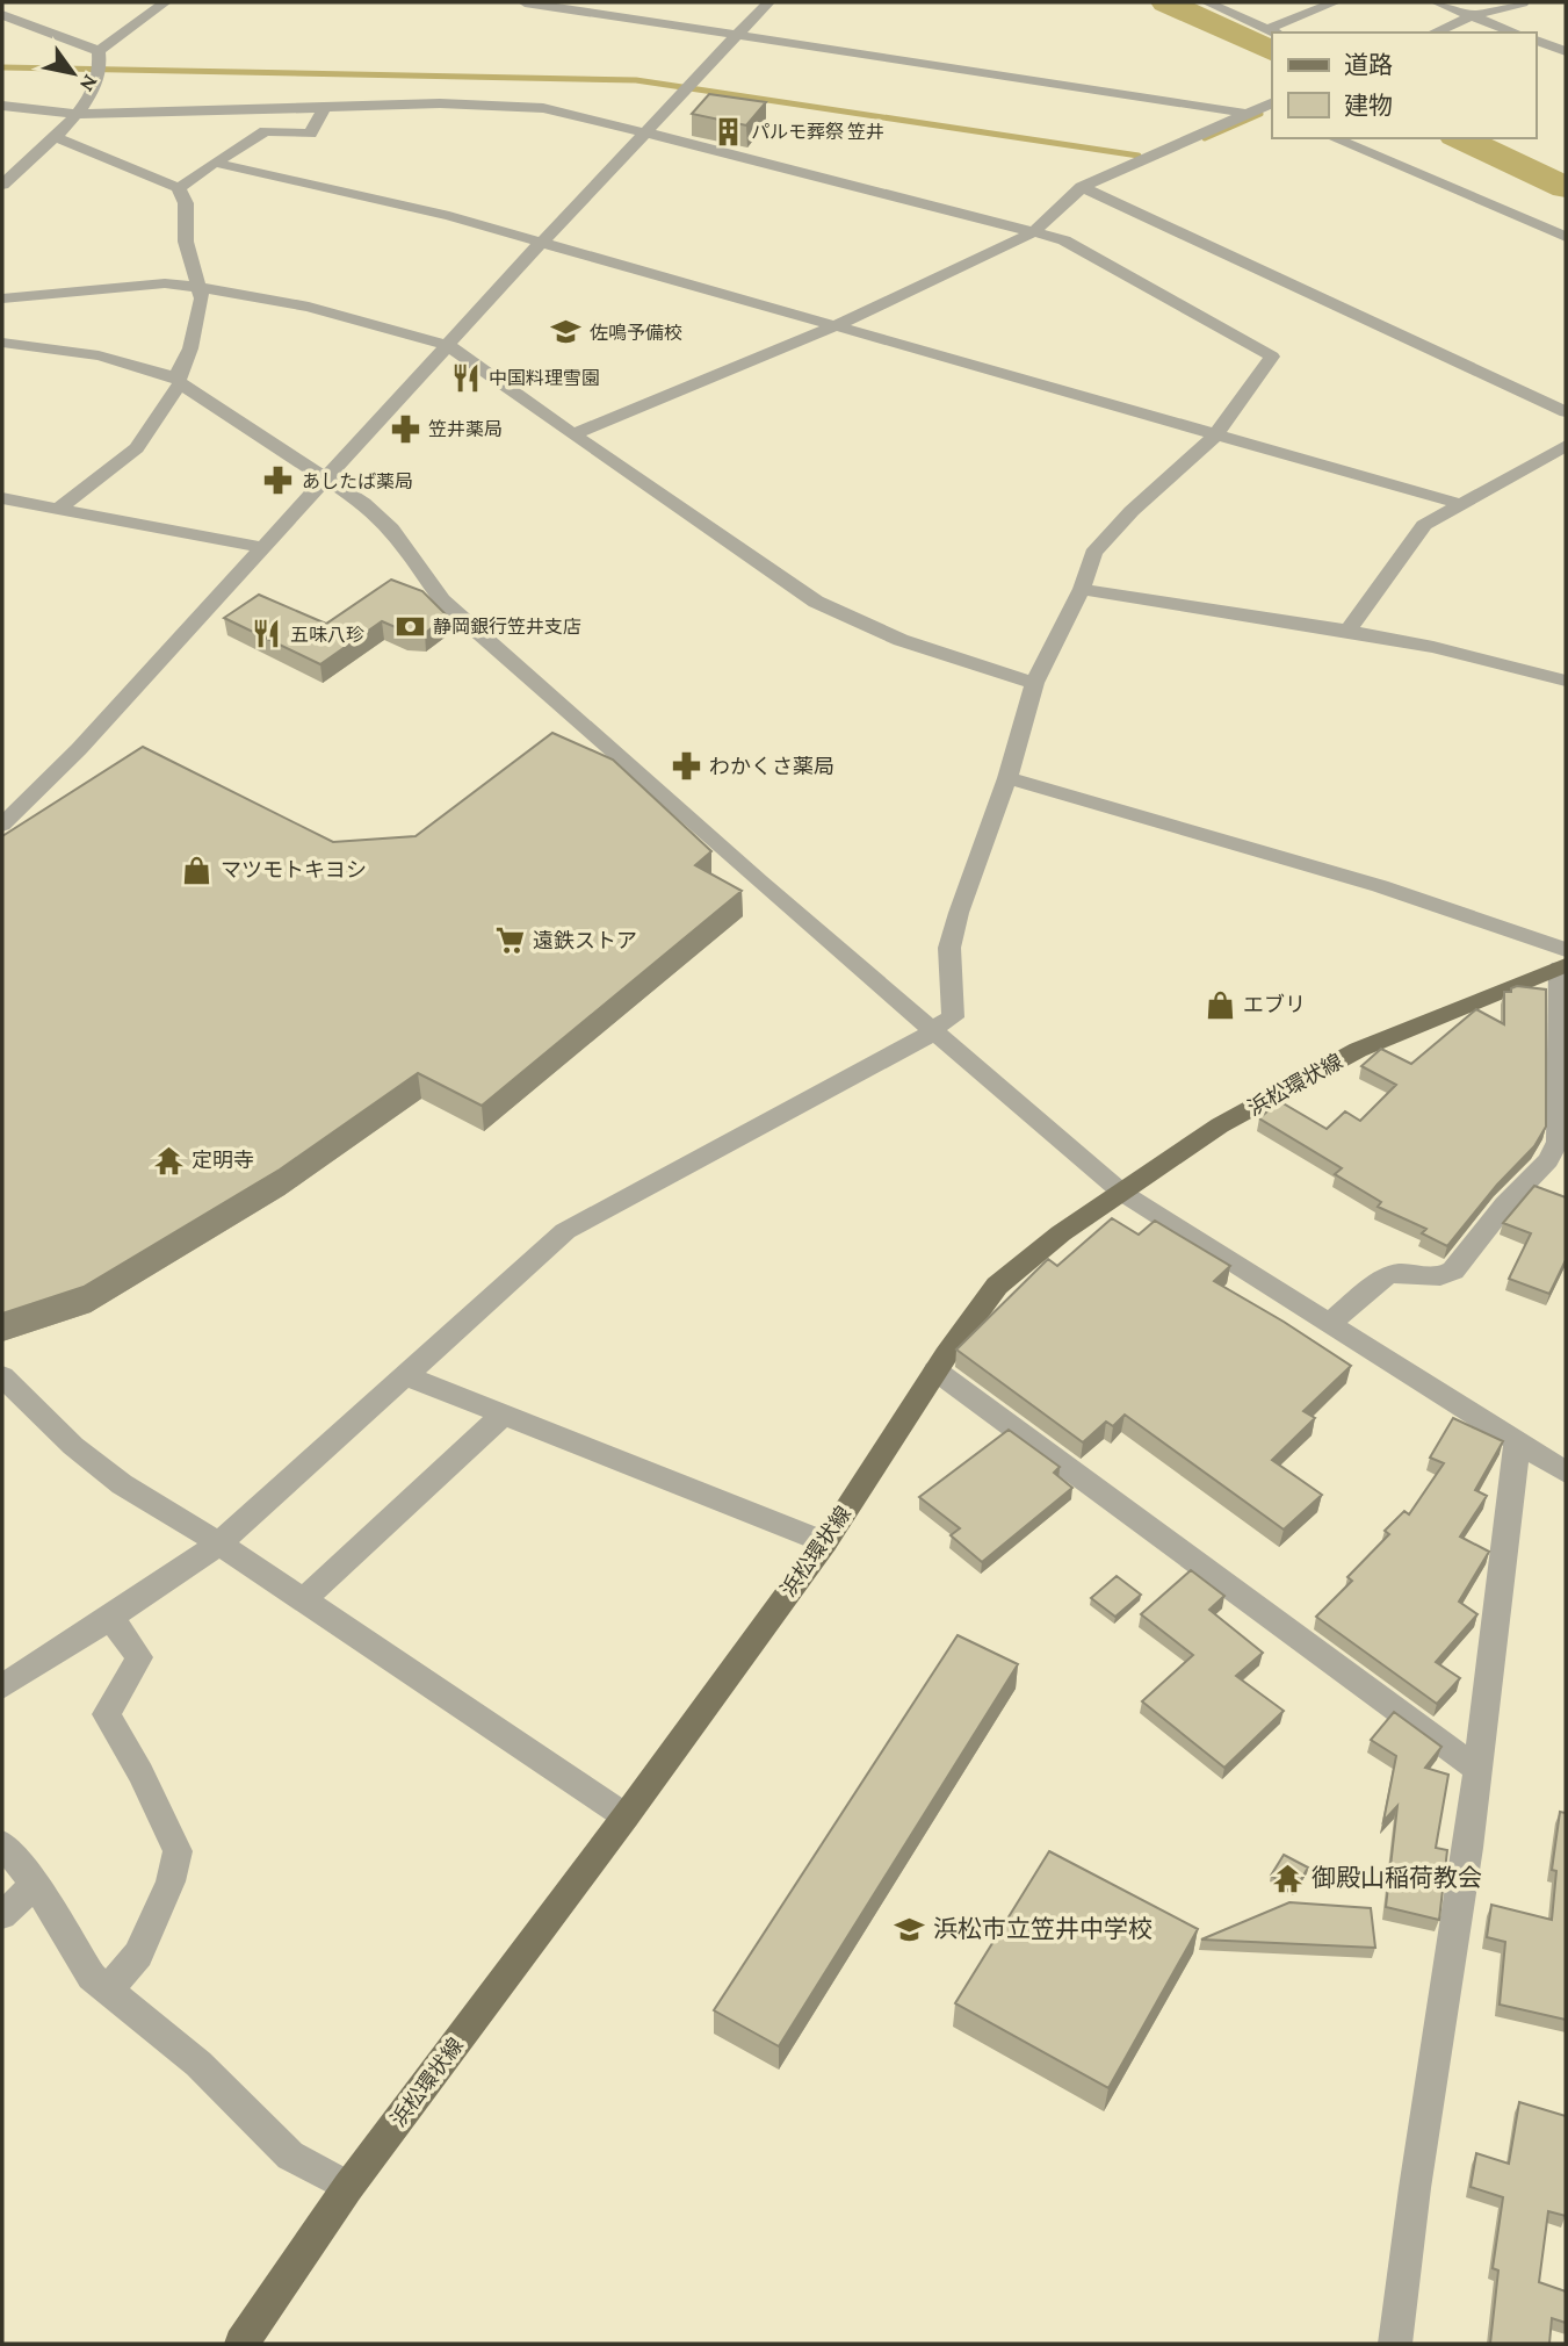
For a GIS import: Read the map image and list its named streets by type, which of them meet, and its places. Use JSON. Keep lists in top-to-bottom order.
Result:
{
  "streets": {
    "main road": ["浜松環状線"]
  },
  "places": {
    "building": ["パルモ葬祭 笠井"],
    "school or university": ["佐鳴予備校", "浜松市立笠井中学校"],
    "restaurant": ["中国料理雪園", "五味八珍"],
    "pharmacy": ["笠井薬局", "あしたば薬局", "わかくさ薬局"],
    "bank": ["静岡銀行笠井支店"],
    "shop": ["マツモトキヨシ", "エブリ"],
    "supermarket": ["遠鉄ストア"],
    "temple": ["定明寺", "御殿山稲荷教会"]
  },
  "legend": ["道路", "建物"],
  "north": "bottom right"
}
